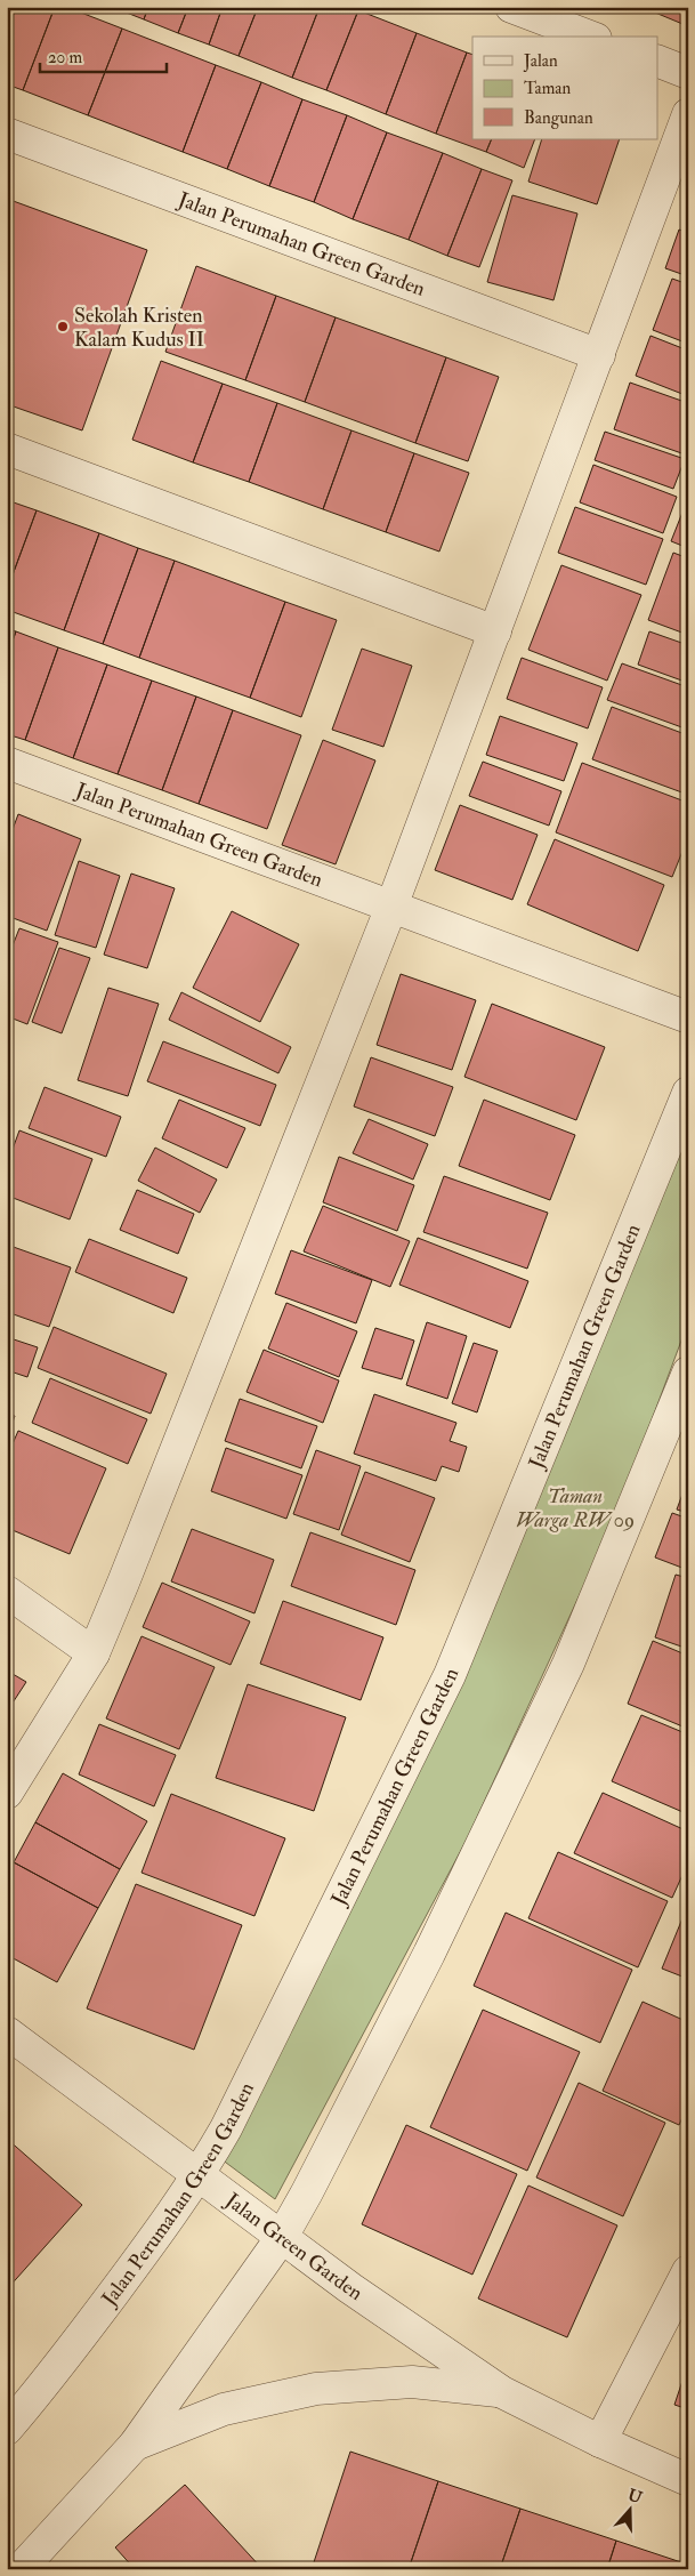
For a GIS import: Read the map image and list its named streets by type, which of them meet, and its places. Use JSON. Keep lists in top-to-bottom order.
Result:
{
  "streets": {
    "street": ["Jalan Perumahan Green Garden", "Jalan Green Garden"]
  },
  "crossings": [
    ["Jalan Perumahan Green Garden", "Jalan Green Garden"]
  ],
  "parks": ["Taman Warga RW 09"],
  "places": ["Sekolah Kristen Kalam Kudus II"],
  "legend": ["Jalan", "Taman", "Bangunan"],
  "scale_bar": "20 m",
  "north": "top"
}
